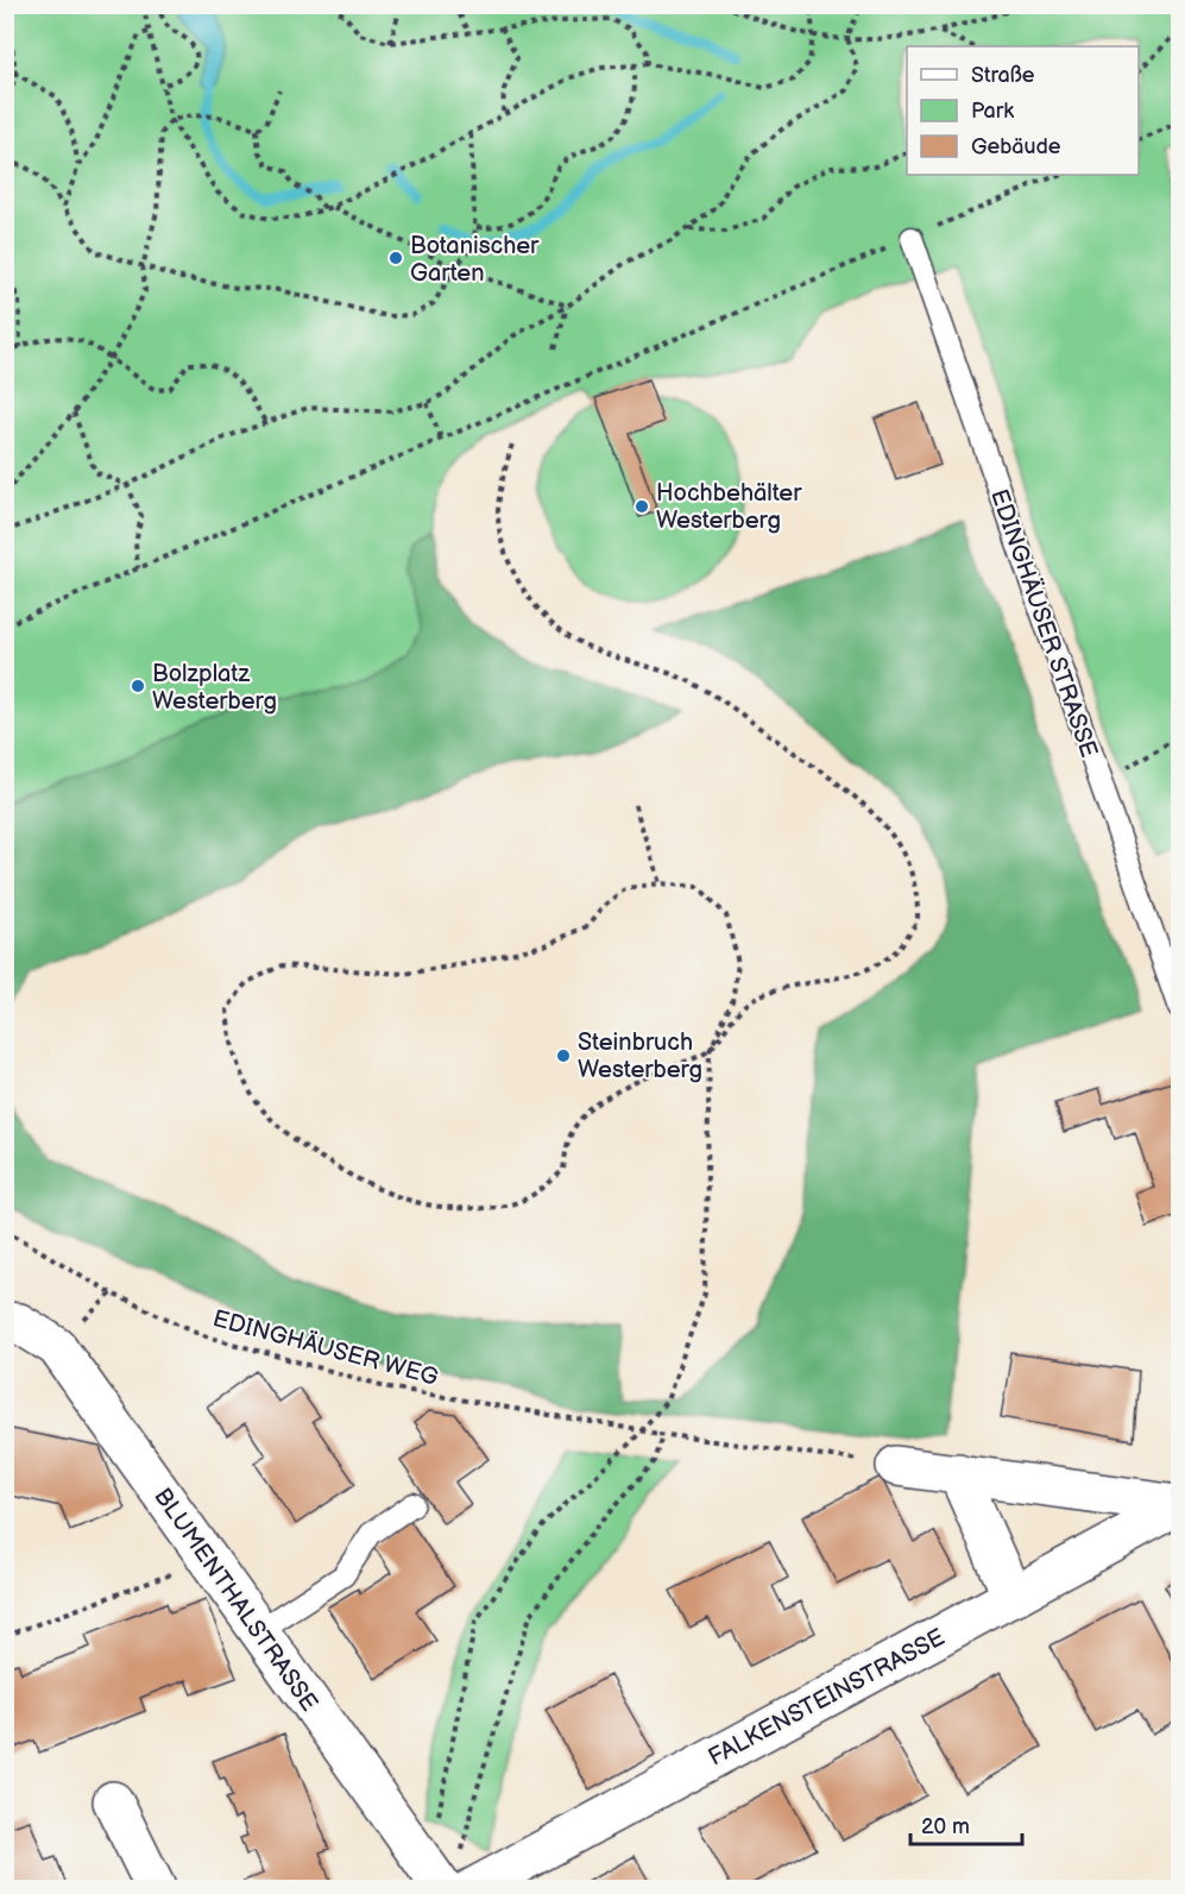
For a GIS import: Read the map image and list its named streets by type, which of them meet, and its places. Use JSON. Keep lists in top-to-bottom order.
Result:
{
  "streets": {
    "street": ["BLUMENTHALSTRASSE", "FALKENSTEINSTRASSE"],
    "lane": ["EDINGHÄUSER STRASSE"],
    "path": ["EDINGHÄUSER WEG"]
  },
  "crossings": [
    ["BLUMENTHALSTRASSE", "FALKENSTEINSTRASSE"]
  ],
  "places": [
    "Botanischer Garten",
    "Hochbehälter Westerberg",
    "Bolzplatz Westerberg",
    "Steinbruch Westerberg"
  ],
  "legend": ["Straße", "Park", "Gebäude"],
  "scale_bar": "20 m"
}
